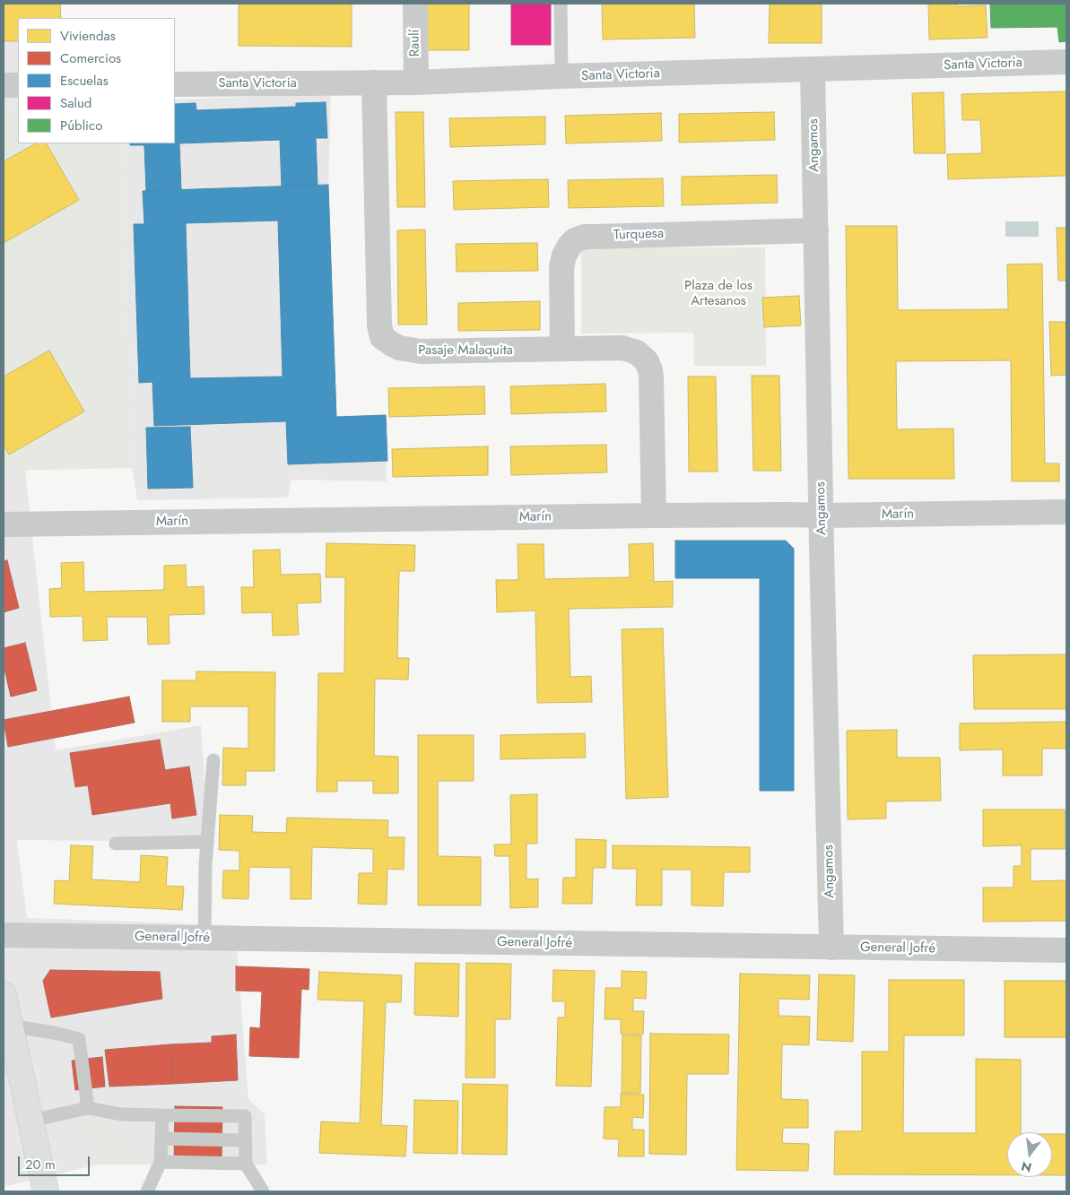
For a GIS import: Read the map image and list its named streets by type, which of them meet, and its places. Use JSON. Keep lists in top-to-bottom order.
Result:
{
  "streets": {
    "street": [
      "Raulí",
      "Santa Victoria",
      "Angamos",
      "Turquesa",
      "Pasaje Malaquita",
      "Marín",
      "General Jofré"
    ]
  },
  "crossings": [
    ["Raulí", "Santa Victoria"],
    ["Santa Victoria", "Angamos"],
    ["Santa Victoria", "Pasaje Malaquita"],
    ["Angamos", "Turquesa"],
    ["Angamos", "Marín"],
    ["Angamos", "General Jofré"],
    ["Turquesa", "Pasaje Malaquita"],
    ["Pasaje Malaquita", "Marín"]
  ],
  "parks": ["Plaza de los Artesanos"],
  "legend": [
    "Viviendas",
    "Comercios",
    "Escuelas",
    "Salud",
    "Público"
  ],
  "scale_bar": "20 m",
  "north": "bottom"
}
